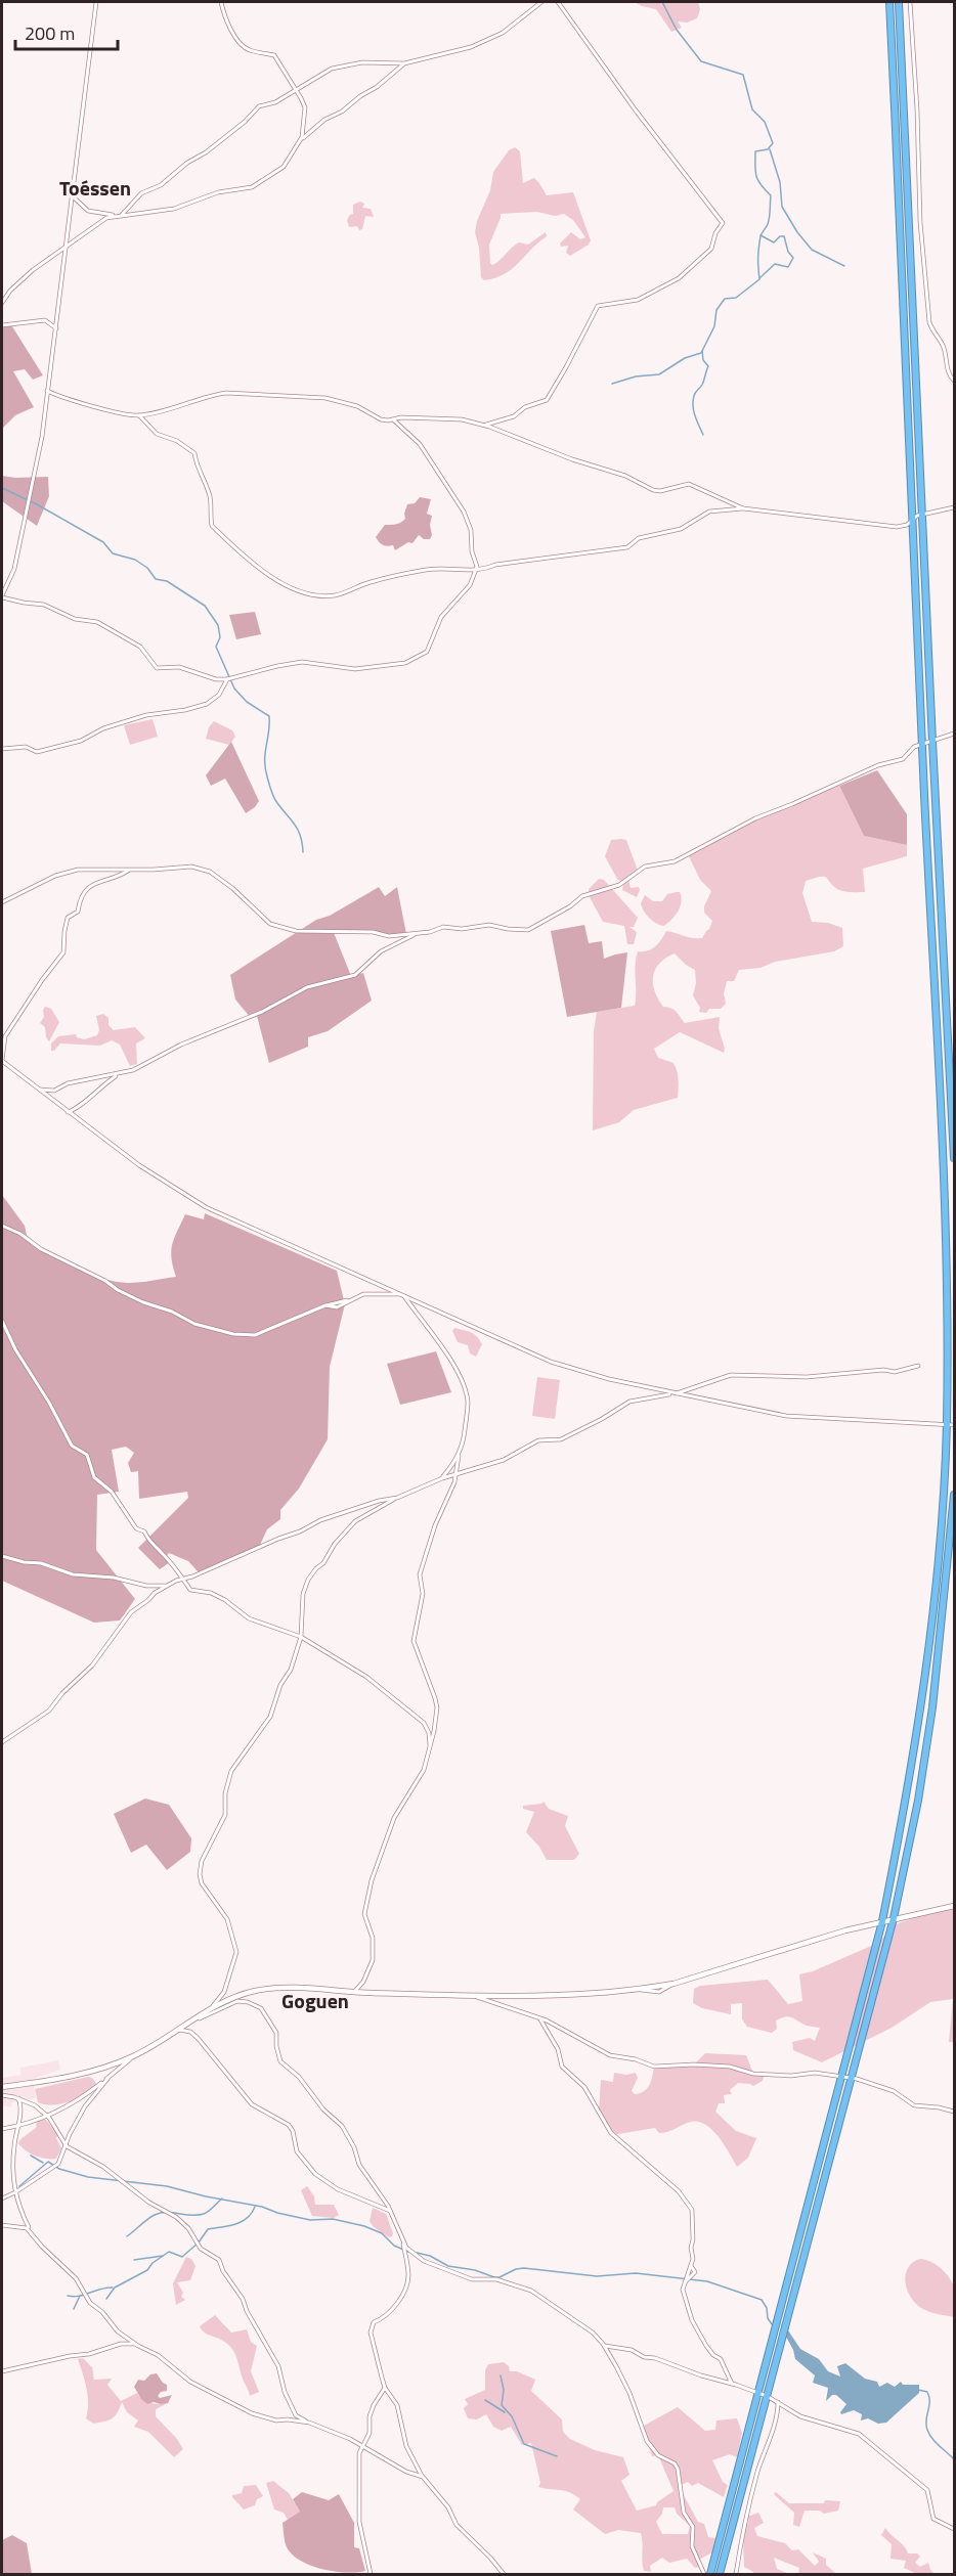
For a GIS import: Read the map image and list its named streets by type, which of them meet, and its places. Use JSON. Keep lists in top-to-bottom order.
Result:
{
  "districts": ["Toéssen", "Goguen"],
  "scale_bar": "200 m"
}
